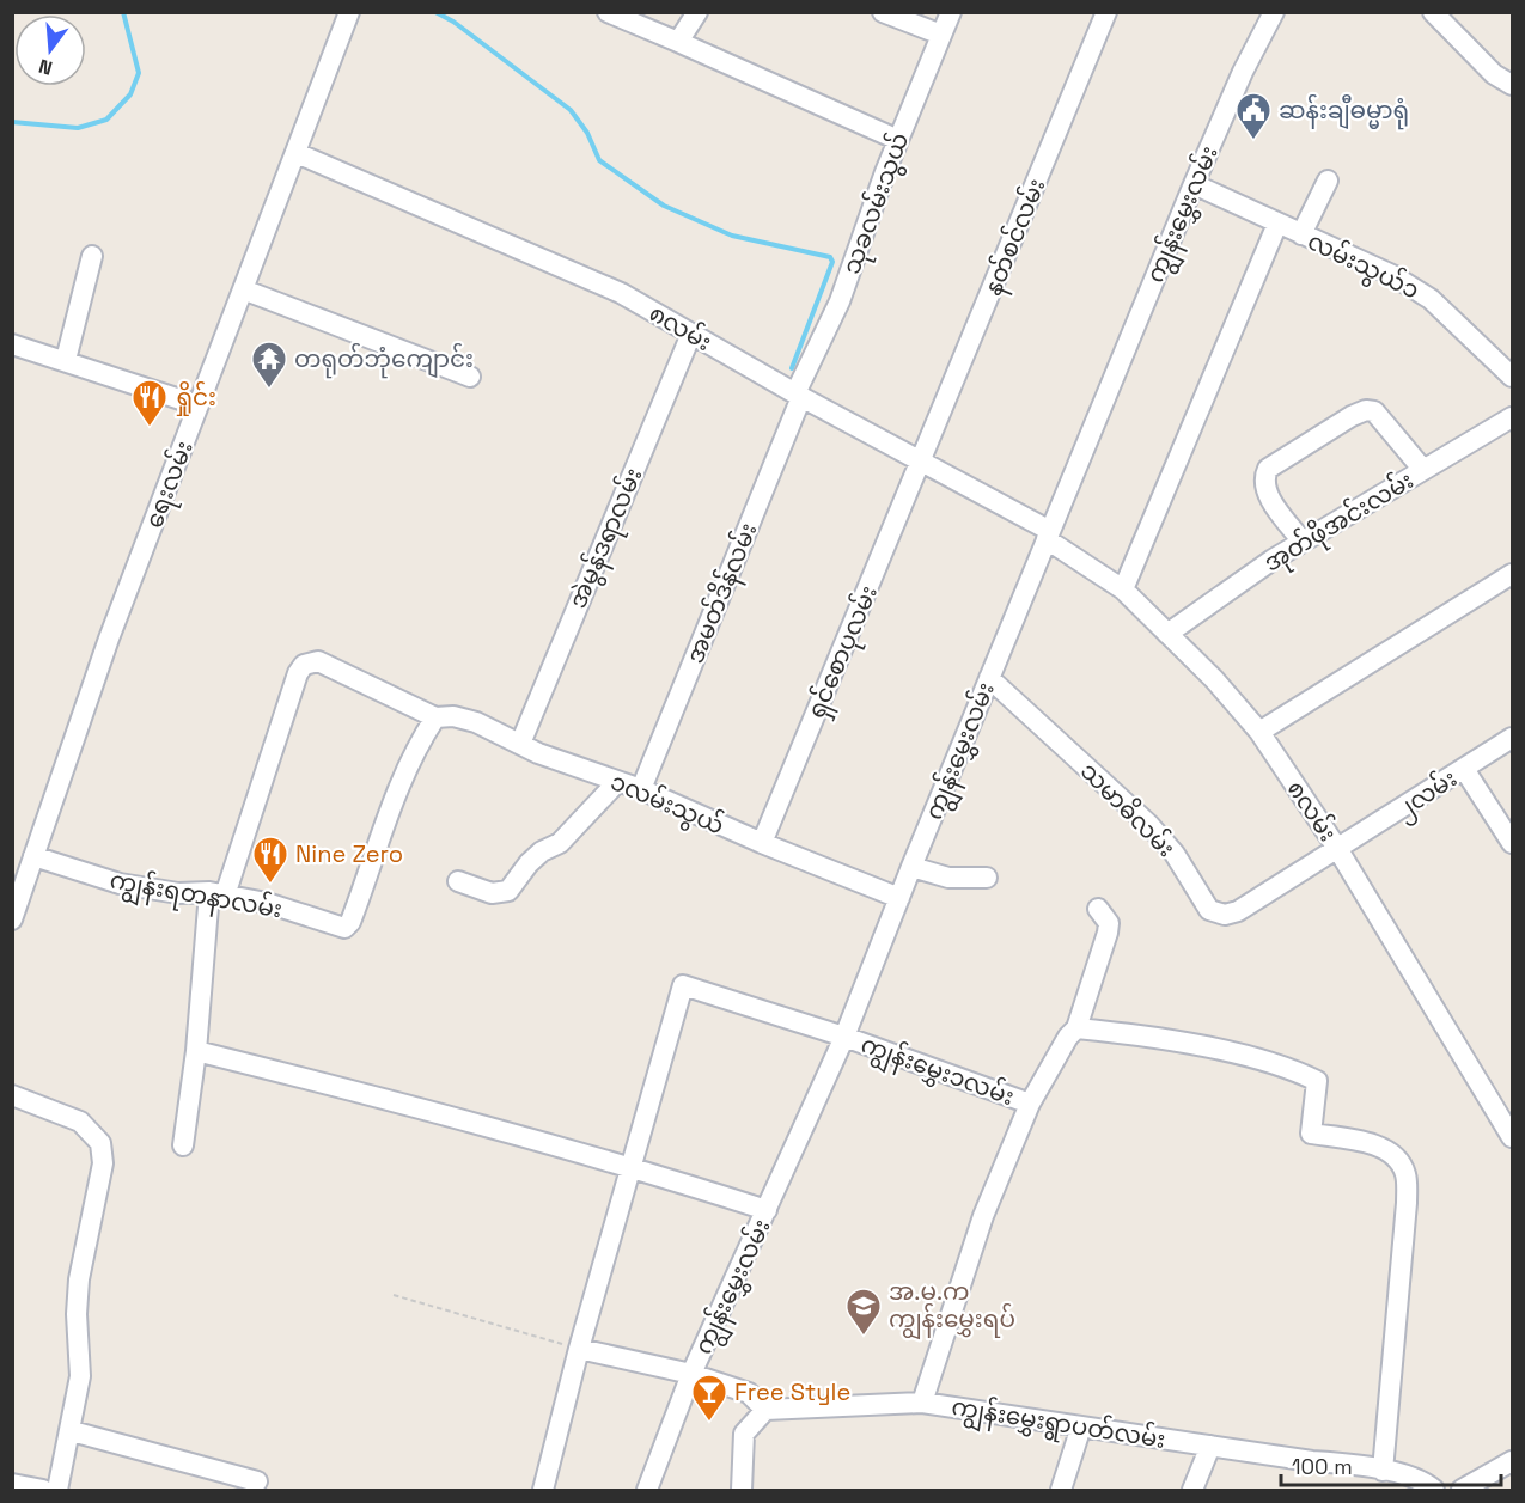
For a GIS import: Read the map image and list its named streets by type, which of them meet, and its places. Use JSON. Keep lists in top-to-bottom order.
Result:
{
  "streets": {
    "street": [
      "သုခလမ်းသွယ်",
      "ကျွန်းမွှေးလမ်း",
      "နတ်စင်လမ်း",
      "လမ်းသွယ်၁",
      "၈လမ်း",
      "ရေးလမ်း",
      "အုတ်ဖိုအင်းလမ်း",
      "အဲမွန်ဒရာလမ်း",
      "အမတ်ဒိန်လမ်း",
      "ရှင်စောပုလမ်း",
      "၂လမ်း",
      "၁လမ်းသွယ်",
      "သမာဓိလမ်း",
      "ကျွန်းရတနာလမ်း",
      "ကျွန်းမွှေး၁လမ်း",
      "ကျွန်းမွှေးရွာပတ်လမ်း"
    ]
  },
  "crossings": [
    ["သုခလမ်းသွယ်", "၈လမ်း"],
    ["သုခလမ်းသွယ်", "အမတ်ဒိန်လမ်း"],
    ["ကျွန်းမွှေးလမ်း", "လမ်းသွယ်၁"],
    ["ကျွန်းမွှေးလမ်း", "၈လမ်း"],
    ["ကျွန်းမွှေးလမ်း", "၁လမ်းသွယ်"],
    ["ကျွန်းမွှေးလမ်း", "သမာဓိလမ်း"],
    ["ကျွန်းမွှေးလမ်း", "ကျွန်းမွှေး၁လမ်း"],
    ["နတ်စင်လမ်း", "၈လမ်း"],
    ["နတ်စင်လမ်း", "ရှင်စောပုလမ်း"],
    ["၈လမ်း", "ရေးလမ်း"],
    ["၈လမ်း", "အုတ်ဖိုအင်းလမ်း"],
    ["၈လမ်း", "အဲမွန်ဒရာလမ်း"],
    ["၈လမ်း", "အမတ်ဒိန်လမ်း"],
    ["၈လမ်း", "ရှင်စောပုလမ်း"],
    ["၈လမ်း", "၂လမ်း"],
    ["၈လမ်း", "သမာဓိလမ်း"],
    ["ရေးလမ်း", "ကျွန်းရတနာလမ်း"],
    ["အဲမွန်ဒရာလမ်း", "၁လမ်းသွယ်"],
    ["အမတ်ဒိန်လမ်း", "၁လမ်းသွယ်"],
    ["ရှင်စောပုလမ်း", "၁လမ်းသွယ်"],
    ["၂လမ်း", "သမာဓိလမ်း"],
    ["၁လမ်းသွယ်", "ကျွန်းရတနာလမ်း"]
  ],
  "places": {
    "public building": ["ဆန်းချီဓမ္မာရုံ"],
    "temple": ["တရုတ်ဘုံကျောင်း"],
    "restaurant": ["ရှိုင်း", "Nine Zero"],
    "school or university": ["အ.မ.က ကျွန်းမွှေးရပ်"],
    "bar": ["Free Style"]
  },
  "scale_bar": "100 m",
  "north": "bottom"
}
